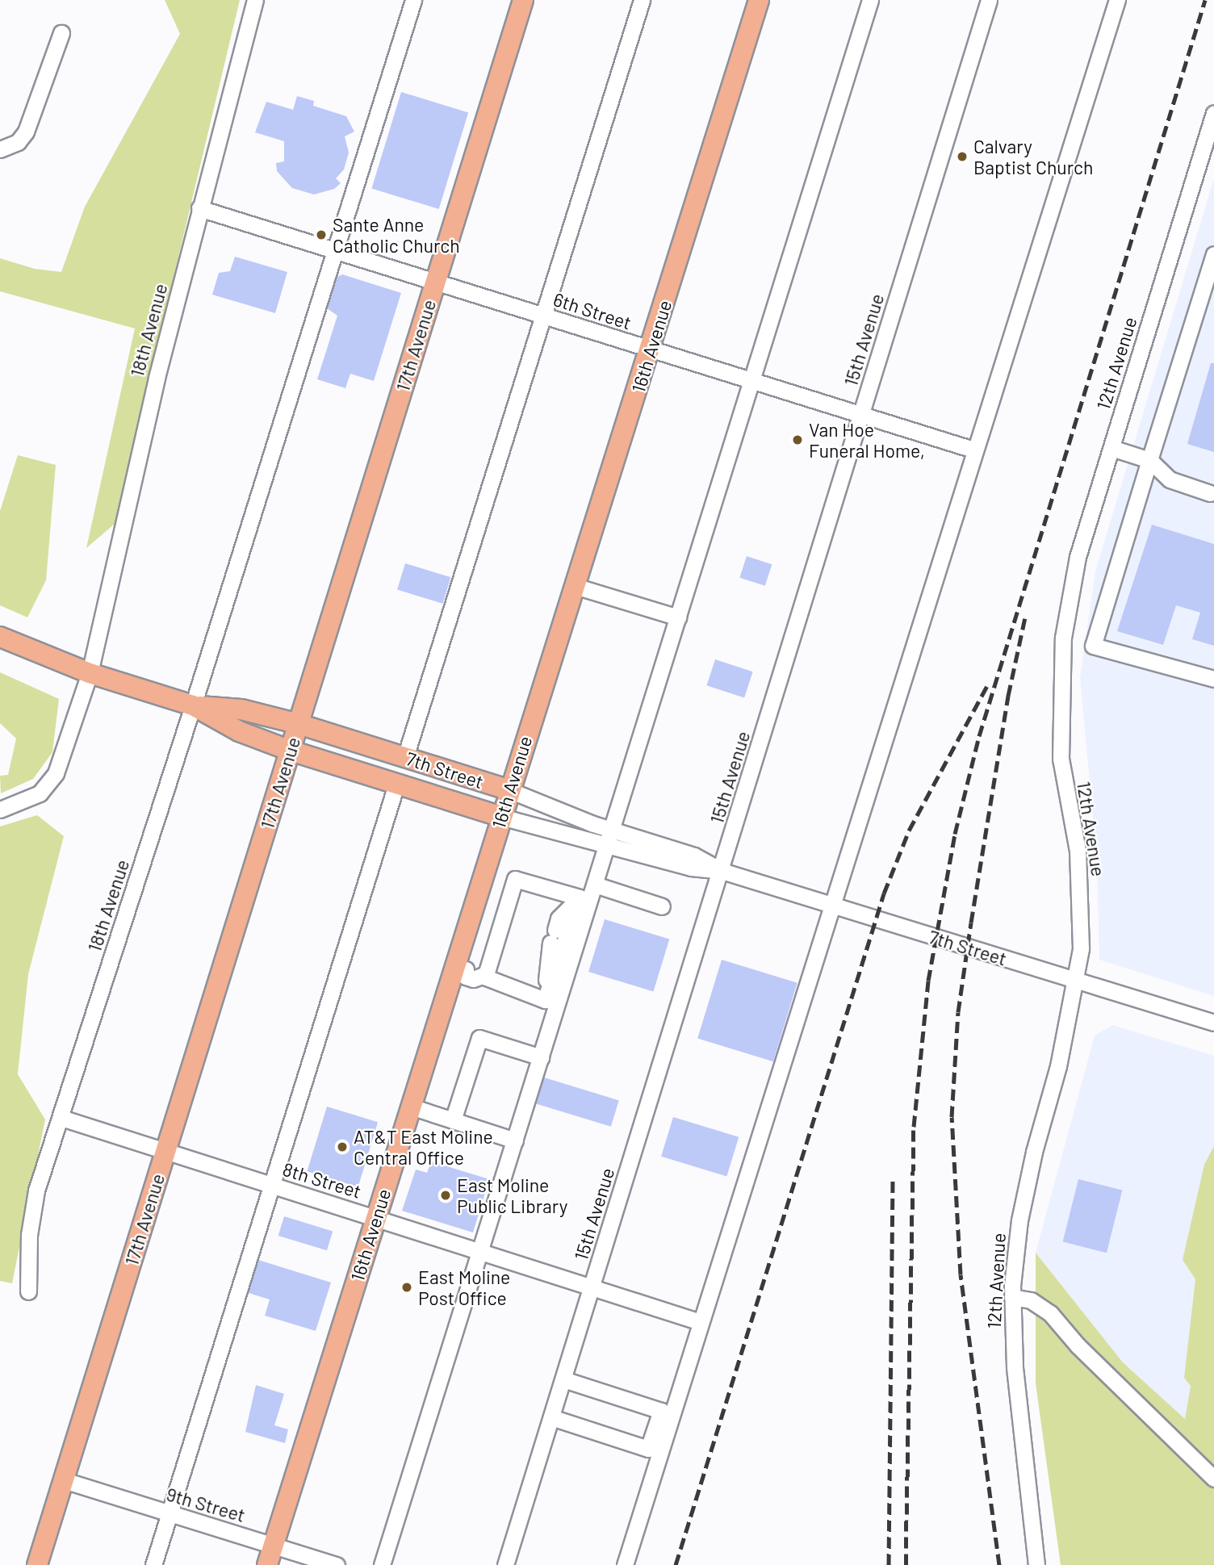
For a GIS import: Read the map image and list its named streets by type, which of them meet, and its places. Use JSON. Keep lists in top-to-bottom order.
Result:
{
  "streets": {
    "main road": ["17th Avenue", "16th Avenue", "7th Street"],
    "street": [
      "6th Street",
      "18th Avenue",
      "15th Avenue",
      "12th Avenue",
      "8th Street",
      "9th Street"
    ]
  },
  "crossings": [
    ["6th Street", "18th Avenue"],
    ["6th Street", "15th Avenue"],
    ["6th Street", "17th Avenue"],
    ["6th Street", "16th Avenue"],
    ["18th Avenue", "7th Street"],
    ["18th Avenue", "8th Street"],
    ["15th Avenue", "7th Street"],
    ["15th Avenue", "8th Street"],
    ["17th Avenue", "7th Street"],
    ["17th Avenue", "8th Street"],
    ["17th Avenue", "9th Street"],
    ["16th Avenue", "7th Street"],
    ["16th Avenue", "8th Street"],
    ["16th Avenue", "9th Street"],
    ["12th Avenue", "7th Street"]
  ],
  "places": [
    "Calvary Baptist Church",
    "Sante Anne Catholic Church",
    "Van Hoe Funeral Home,",
    "AT&T East Moline Central Office",
    "East Moline Public Library",
    "East Moline Post Office"
  ]
}
